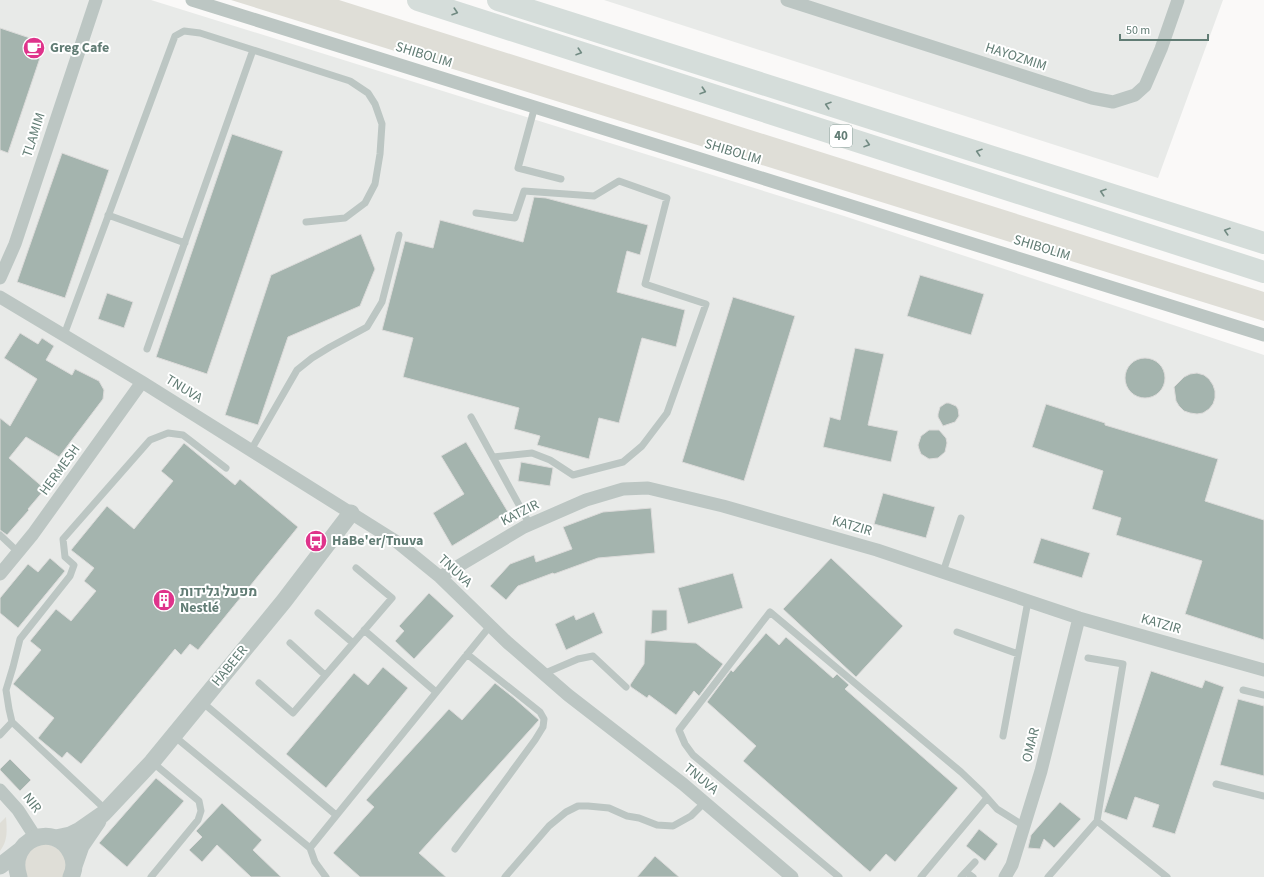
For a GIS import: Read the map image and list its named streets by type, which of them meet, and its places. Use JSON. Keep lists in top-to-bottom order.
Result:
{
  "streets": {
    "highway": ["40"],
    "street": [
      "SHIBOLIM",
      "HAYOZMIM",
      "TLAMIM",
      "TNUVA",
      "HERMESH",
      "KATZIR",
      "HABEER",
      "OMAR",
      "NIR"
    ]
  },
  "crossings": [
    ["TNUVA", "HERMESH"],
    ["TNUVA", "KATZIR"],
    ["TNUVA", "HABEER"],
    ["KATZIR", "OMAR"],
    ["HABEER", "NIR"]
  ],
  "places": {
    "cafe": ["Greg Cafe"],
    "bus stop": ["HaBe'er/Tnuva"],
    "building": ["מפעל גלידות Nestlé"]
  },
  "scale_bar": "50 m"
}
